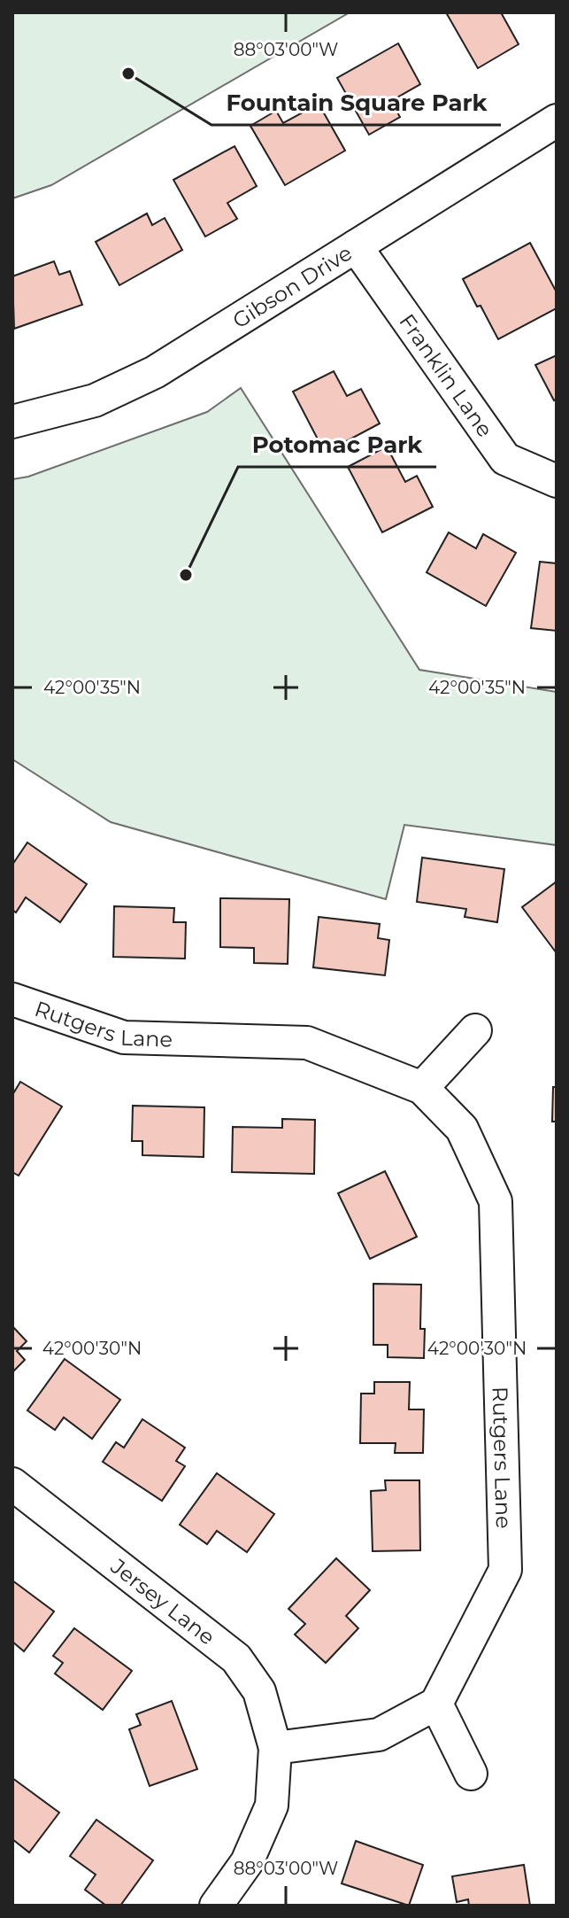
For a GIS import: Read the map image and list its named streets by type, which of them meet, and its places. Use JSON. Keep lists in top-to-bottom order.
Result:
{
  "streets": {
    "street": [
      "Gibson Drive",
      "Franklin Lane",
      "Rutgers Lane",
      "Jersey Lane"
    ]
  },
  "crossings": [
    ["Gibson Drive", "Franklin Lane"]
  ],
  "places": ["Fountain Square Park", "Potomac Park"],
  "coordinates": ["88°03'00\"W", "42°00'35\"N", "42°00'30\"N"]
}
